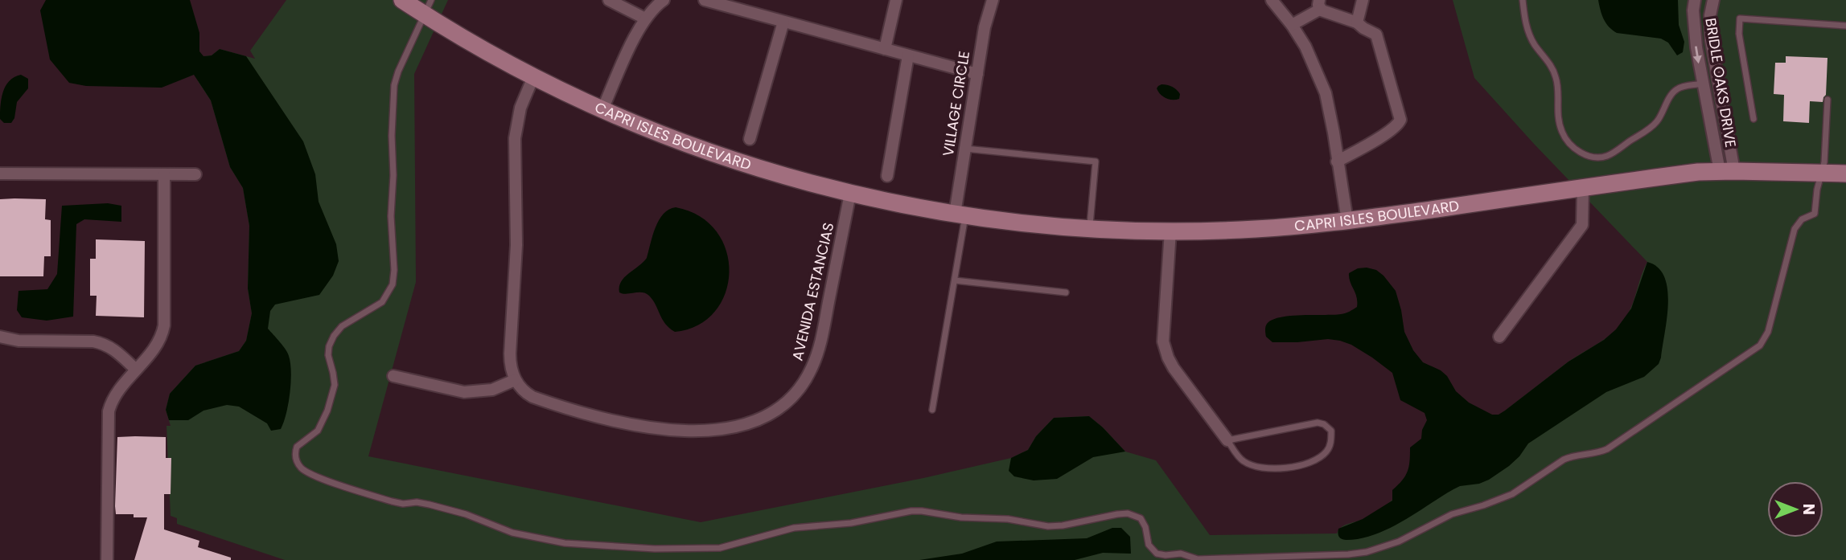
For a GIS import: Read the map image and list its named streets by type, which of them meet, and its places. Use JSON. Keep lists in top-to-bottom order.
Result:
{
  "streets": {
    "street": [
      "BRIDLE OAKS DRIVE",
      "VILLAGE CIRCLE",
      "CAPRI ISLES BOULEVARD",
      "AVENIDA ESTANCIAS"
    ]
  },
  "crossings": [
    ["BRIDLE OAKS DRIVE", "CAPRI ISLES BOULEVARD"],
    ["VILLAGE CIRCLE", "CAPRI ISLES BOULEVARD"],
    ["CAPRI ISLES BOULEVARD", "AVENIDA ESTANCIAS"]
  ],
  "north": "right"
}
